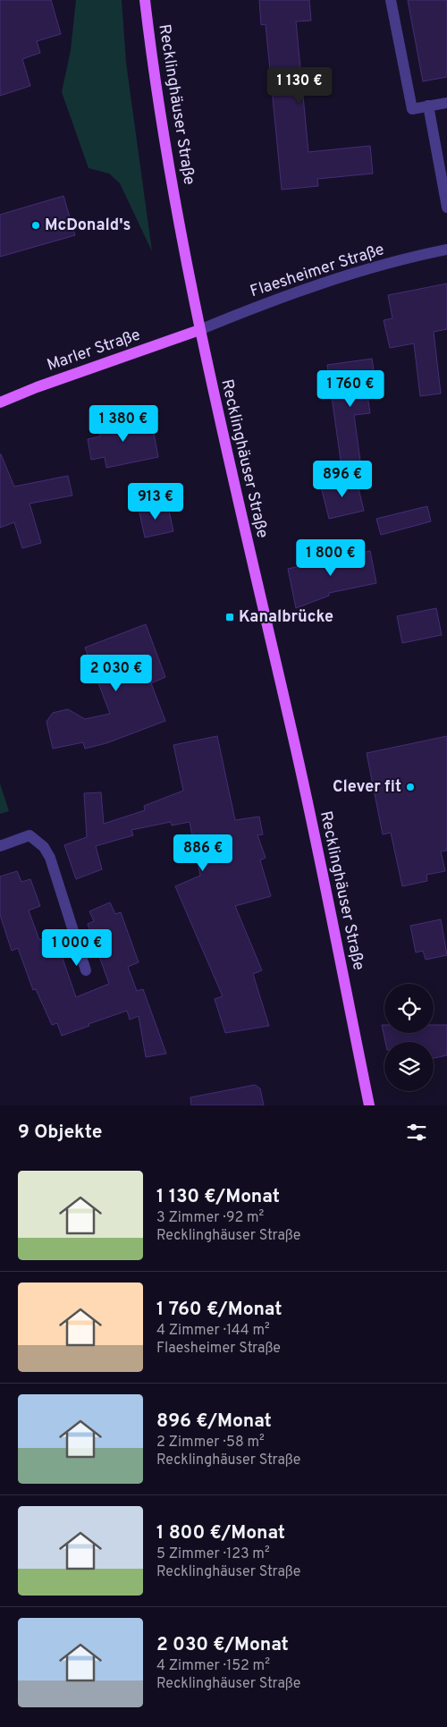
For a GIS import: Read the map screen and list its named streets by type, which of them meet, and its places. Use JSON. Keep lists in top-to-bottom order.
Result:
{
  "streets": {
    "main road": ["Recklinghäuser Straße", "Marler Straße"],
    "street": ["Flaesheimer Straße"]
  },
  "crossings": [
    ["Recklinghäuser Straße", "Flaesheimer Straße"],
    ["Recklinghäuser Straße", "Marler Straße"],
    ["Flaesheimer Straße", "Marler Straße"]
  ],
  "places": {
    "other": ["McDonald's", "Clever fit"],
    "transit": ["Kanalbrücke"]
  },
  "page": {
    "price": [
      "1 130 €",
      "1 760 €",
      "1 380 €",
      "896 €",
      "913 €",
      "1 800 €",
      "2 030 €",
      "886 €",
      "1 000 €"
    ],
    "heading": "9 Objekte",
    "list": [
      {
        "name": "1 130 €/Monat",
        "note": "3 Zimmer · 92 m² · Recklinghäuser Straße"
      },
      {
        "name": "1 760 €/Monat",
        "note": "4 Zimmer · 144 m² · Flaesheimer Straße"
      },
      {
        "name": "896 €/Monat",
        "note": "2 Zimmer · 58 m² · Recklinghäuser Straße"
      },
      {
        "name": "1 800 €/Monat",
        "note": "5 Zimmer · 123 m² · Recklinghäuser Straße"
      },
      {
        "name": "2 030 €/Monat",
        "note": "4 Zimmer · 152 m² · Recklinghäuser Straße"
      }
    ]
  }
}
